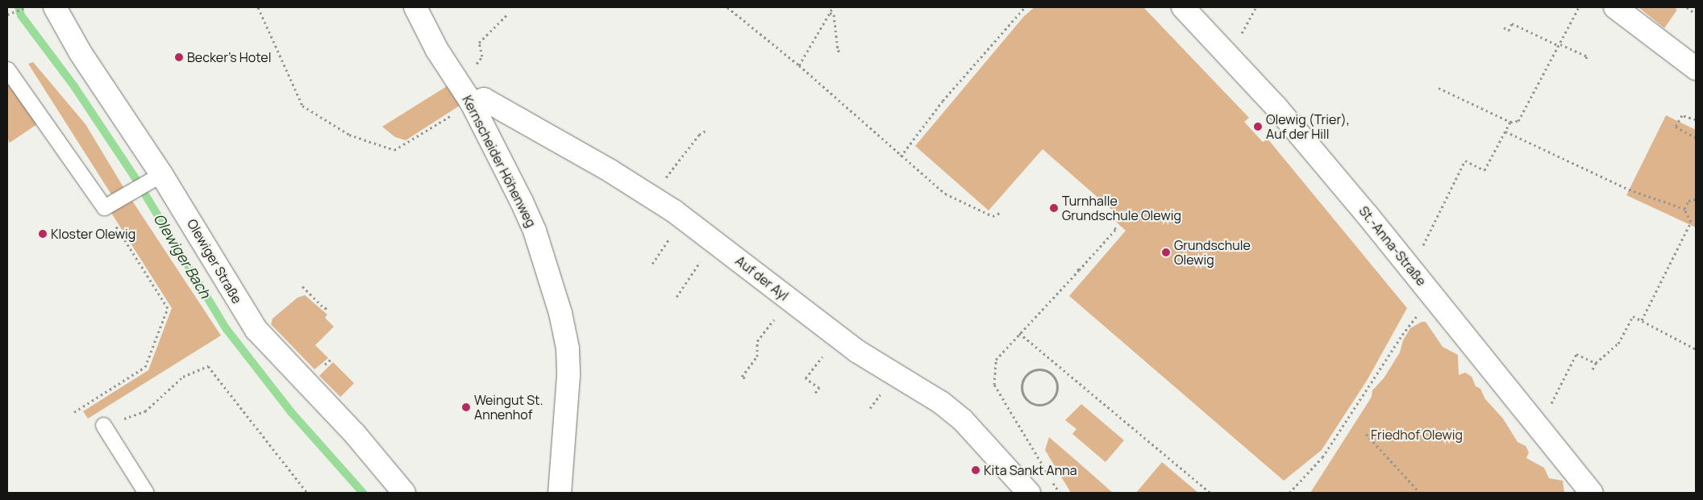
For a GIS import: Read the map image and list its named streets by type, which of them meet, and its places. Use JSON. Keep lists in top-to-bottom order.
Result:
{
  "streets": {
    "street": [
      "Kernscheider Höhenweg",
      "St.-Anna-Straße",
      "Olewiger Straße",
      "Auf der Ayl"
    ]
  },
  "crossings": [
    ["Kernscheider Höhenweg", "Auf der Ayl"]
  ],
  "water": ["Olewiger Bach"],
  "parks": ["Friedhof Olewig"],
  "places": [
    "Becker's Hotel",
    "Olewig (Trier), Auf der Hill",
    "Turnhalle Grundschule Olewig",
    "Kloster Olewig",
    "Grundschule Olewig",
    "Weingut St. Annenhof",
    "Kita Sankt Anna"
  ]
}
